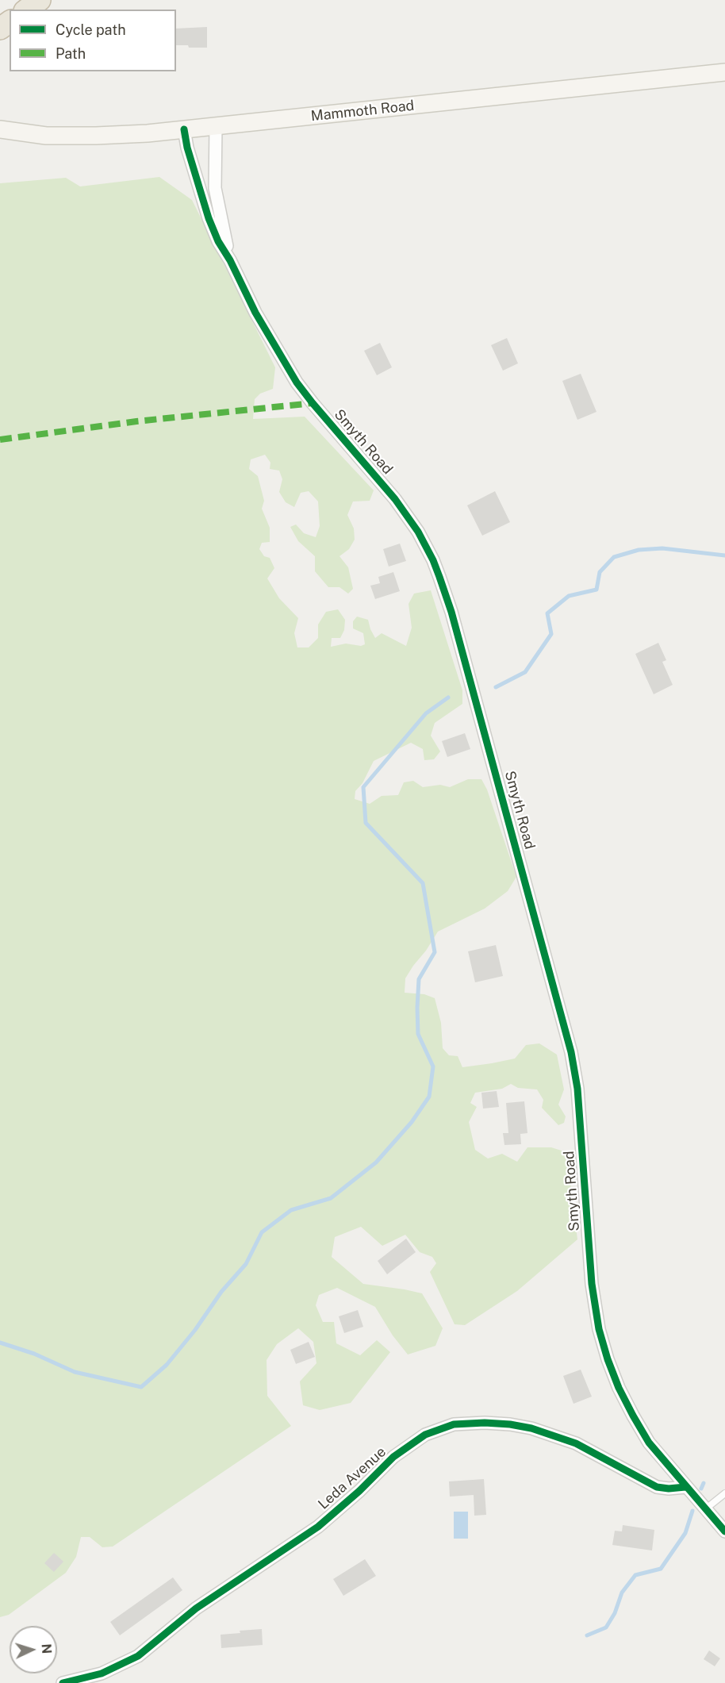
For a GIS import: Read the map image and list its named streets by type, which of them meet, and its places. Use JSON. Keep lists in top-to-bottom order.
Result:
{
  "streets": {
    "main road": ["Mammoth Road"],
    "street": ["Smyth Road", "Leda Avenue"]
  },
  "crossings": [
    ["Mammoth Road", "Smyth Road"],
    ["Smyth Road", "Leda Avenue"]
  ],
  "legend": ["Cycle path", "Path"],
  "north": "right"
}
